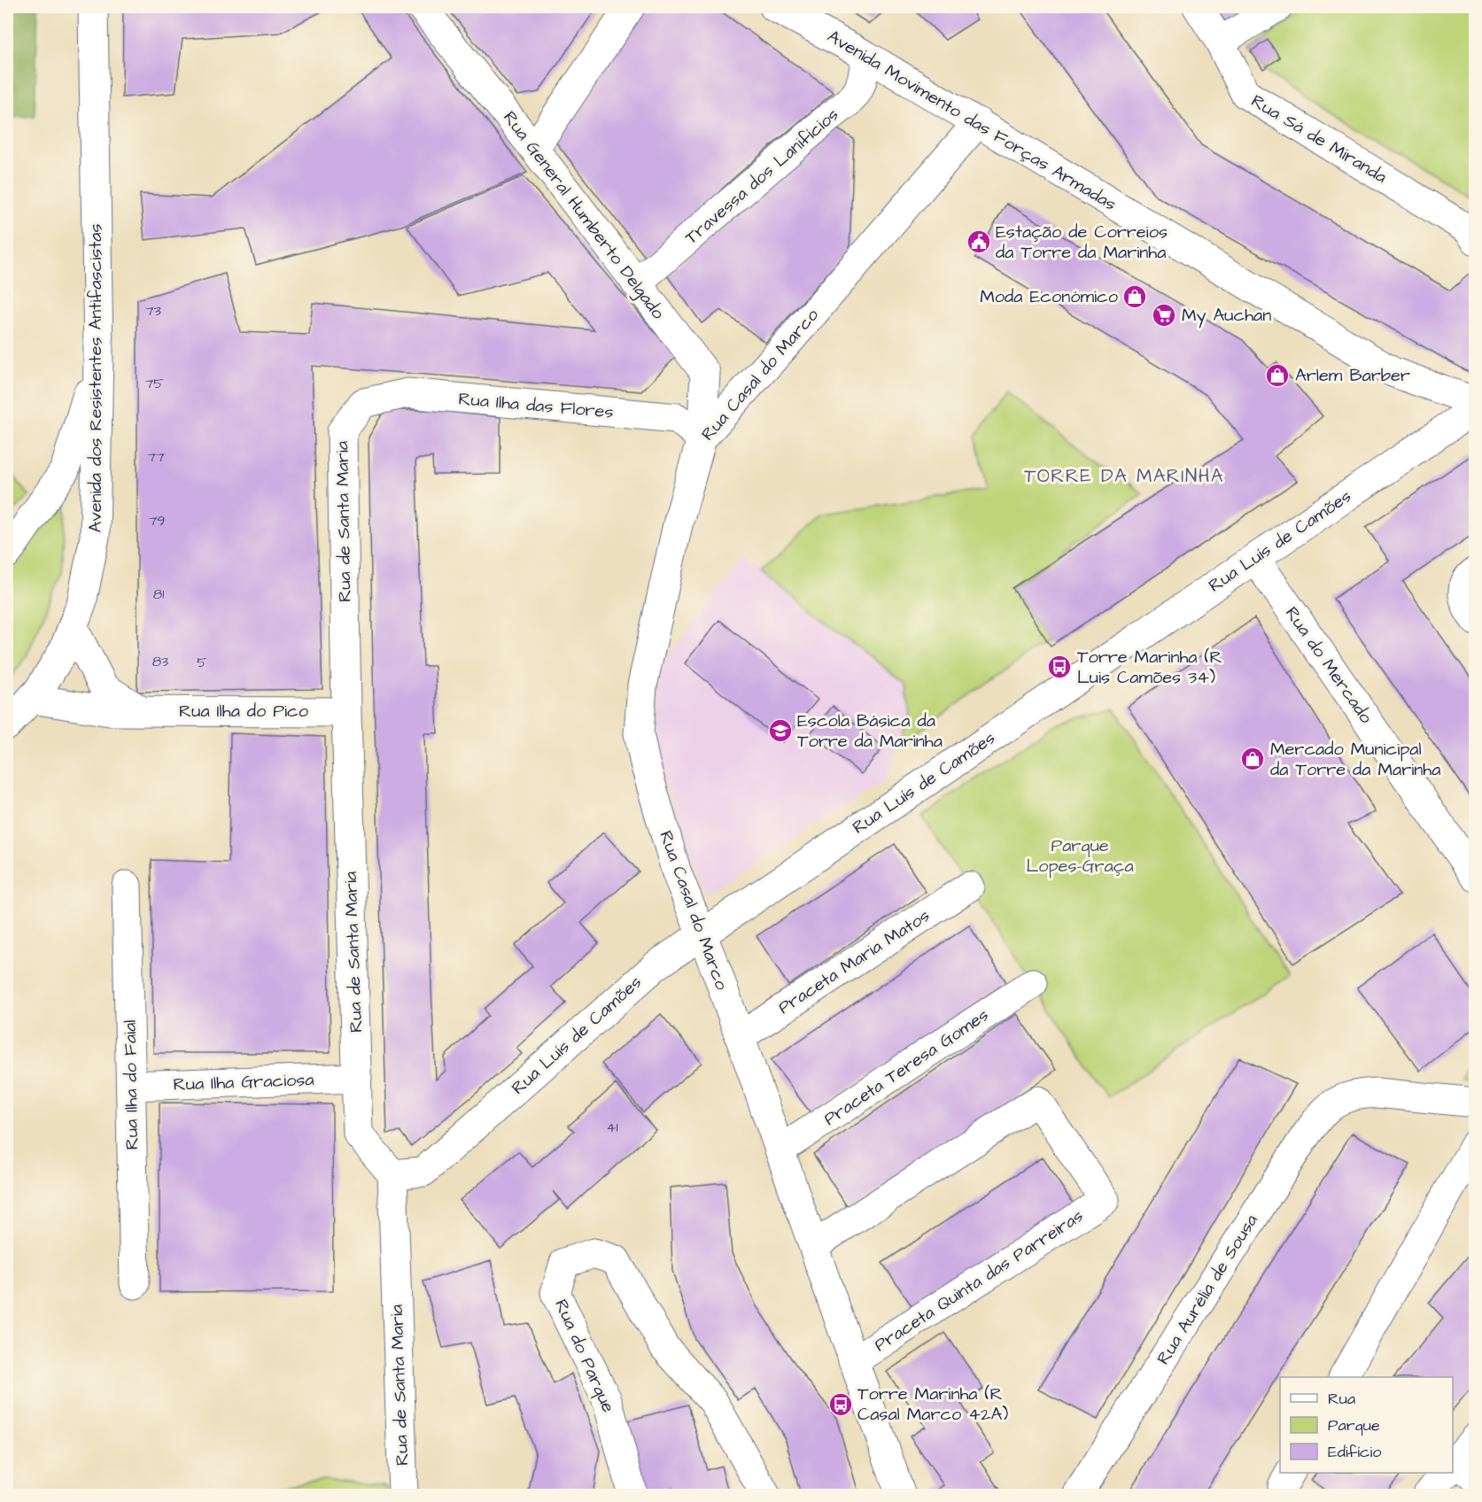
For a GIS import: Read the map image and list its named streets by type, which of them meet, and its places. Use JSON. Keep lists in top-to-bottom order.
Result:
{
  "streets": {
    "street": [
      "Avenida Movimento das Forças Armadas",
      "Rua Sá de Miranda",
      "Travessa dos Lanifícios",
      "Rua General Humberto Delgado",
      "Rua Casal do Marco",
      "Avenida dos Resistentes Antifascistas",
      "Rua Ilha das Flores",
      "Rua de Santa Maria",
      "Rua Luís de Camões",
      "Rua do Mercado",
      "Rua Ilha do Pico",
      "Praceta Maria Matos",
      "Praceta Teresa Gomes",
      "Rua Ilha Graciosa",
      "Rua Ilha do Faial",
      "Praceta Quinta das Parreiras",
      "Rua Aurélia de Sousa",
      "Rua do Parque"
    ]
  },
  "crossings": [
    ["Avenida Movimento das Forças Armadas", "Travessa dos Lanifícios"],
    ["Avenida Movimento das Forças Armadas", "Rua Casal do Marco"],
    ["Travessa dos Lanifícios", "Rua General Humberto Delgado"],
    ["Rua General Humberto Delgado", "Rua Casal do Marco"],
    ["Rua General Humberto Delgado", "Rua Ilha das Flores"],
    ["Rua Casal do Marco", "Rua Ilha das Flores"],
    ["Rua Casal do Marco", "Rua Luís de Camões"],
    ["Rua Casal do Marco", "Praceta Maria Matos"],
    ["Rua Casal do Marco", "Praceta Teresa Gomes"],
    ["Rua Casal do Marco", "Praceta Quinta das Parreiras"],
    ["Avenida dos Resistentes Antifascistas", "Rua Ilha do Pico"],
    ["Rua Ilha das Flores", "Rua de Santa Maria"],
    ["Rua de Santa Maria", "Rua Luís de Camões"],
    ["Rua de Santa Maria", "Rua Ilha do Pico"],
    ["Rua de Santa Maria", "Rua Ilha Graciosa"],
    ["Rua Luís de Camões", "Rua do Mercado"],
    ["Rua Ilha Graciosa", "Rua Ilha do Faial"]
  ],
  "districts": ["TORRE DA MARINHA"],
  "parks": ["Parque Lopes-Graça"],
  "places": {
    "public building": ["Estação de Correios da Torre da Marinha"],
    "shop": ["Moda Económico", "Arlem Barber", "Mercado Municipal da Torre da Marinha"],
    "supermarket": ["My Auchan"],
    "bus stop": ["Torre Marinha (R Luis Camões 34)", "Torre Marinha (R Casal Marco 42A)"],
    "school or university": ["Escola Básica da Torre da Marinha"]
  },
  "house_numbers": [
    "73",
    "75",
    "77",
    "79",
    "81",
    "83",
    "5",
    "41"
  ],
  "legend": ["Rua", "Parque", "Edifício"]
}
